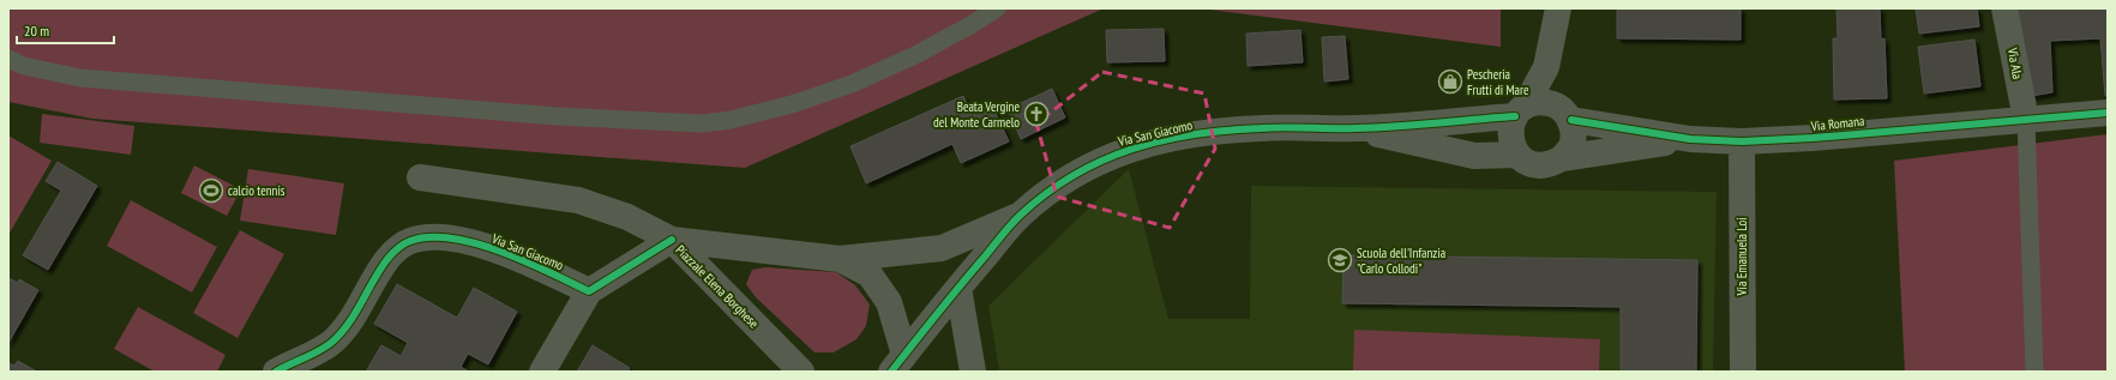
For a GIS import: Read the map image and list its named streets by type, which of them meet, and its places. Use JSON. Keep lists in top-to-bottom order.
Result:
{
  "streets": {
    "street": [
      "Via Ala",
      "Via Romana",
      "Via San Giacomo",
      "Via Emanuela Loi",
      "Piazzale Elena Borghese"
    ]
  },
  "crossings": [
    ["Via Ala", "Via Romana"],
    ["Via Romana", "Via San Giacomo"],
    ["Via Romana", "Via Emanuela Loi"],
    ["Via San Giacomo", "Piazzale Elena Borghese"]
  ],
  "places": {
    "shop": ["Pescheria Frutti di Mare"],
    "church": ["Beata Vergine del Monte Carmelo"],
    "sports": ["calcio tennis"],
    "school or university": ["Scuola dell'Infanzia \"Carlo Collodi\""]
  },
  "scale_bar": "20 m"
}
